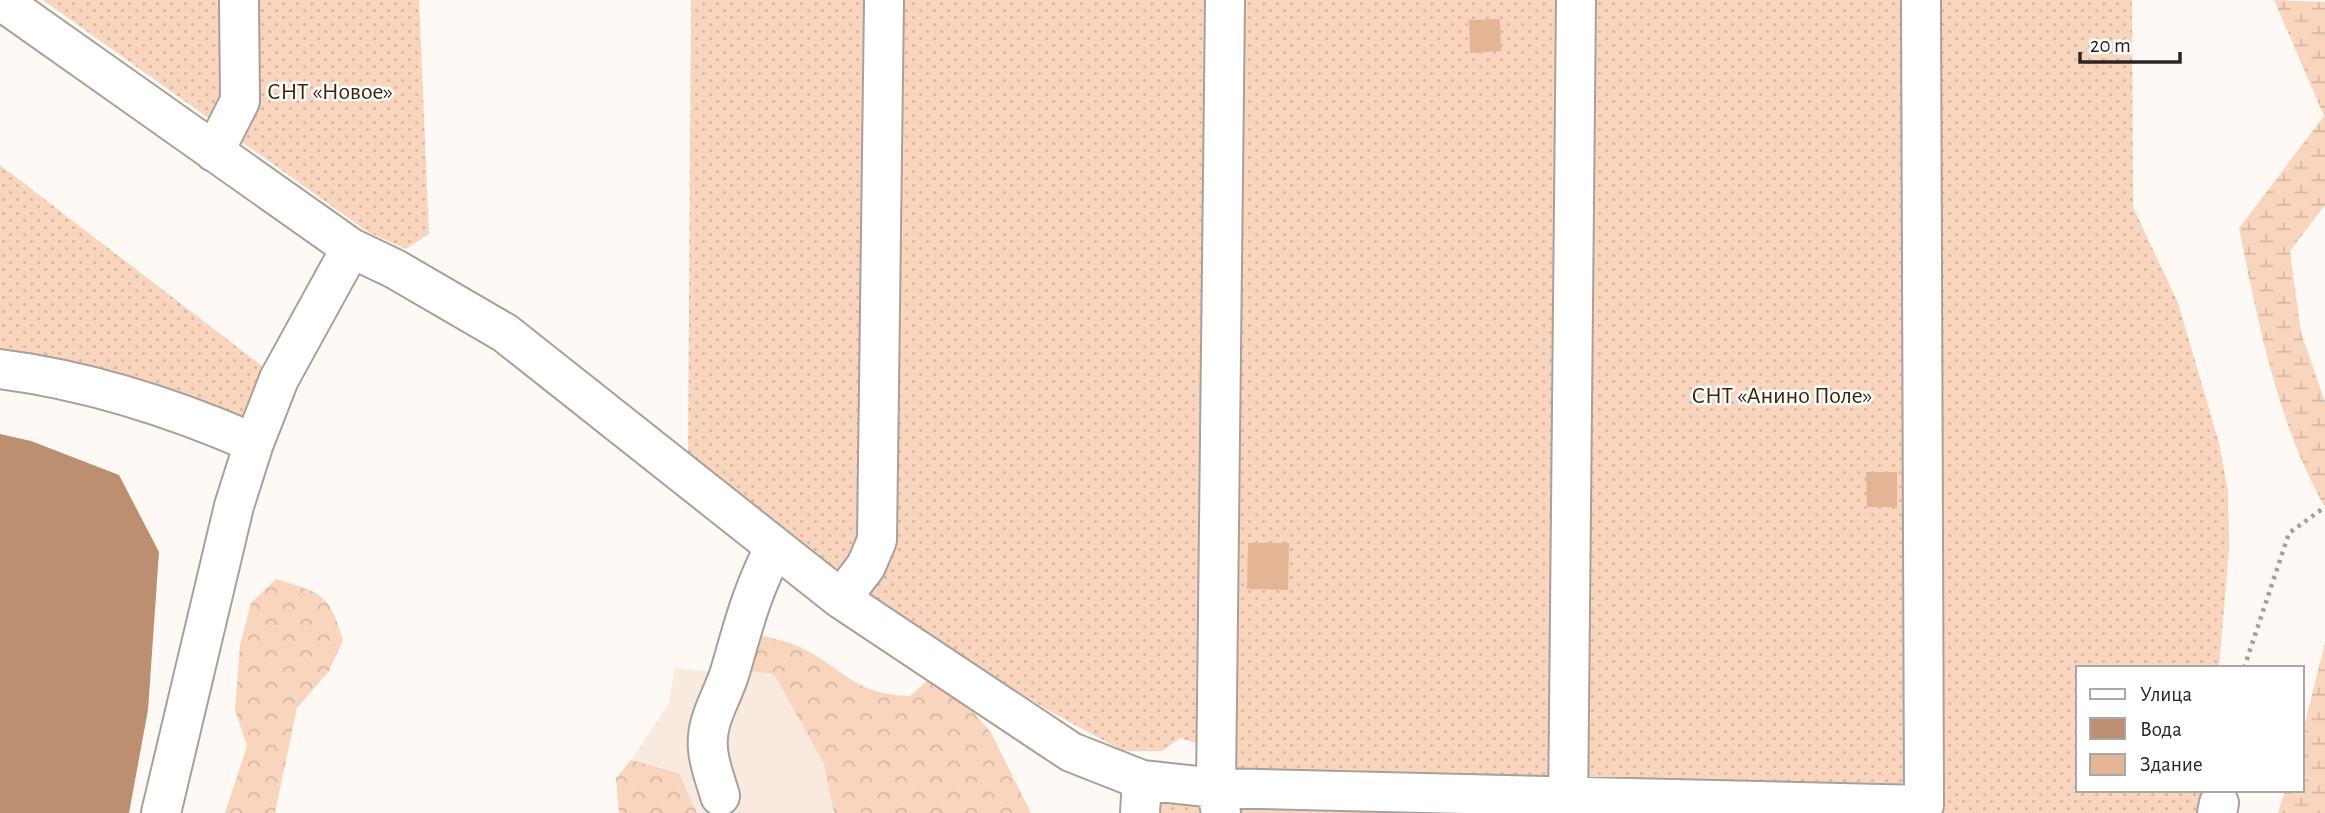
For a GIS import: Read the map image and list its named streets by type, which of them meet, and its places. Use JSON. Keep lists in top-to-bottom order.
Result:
{
  "parks": ["СНТ «Новое»", "СНТ «Анино Поле»"],
  "legend": ["Улица", "Вода", "Здание"],
  "scale_bar": "20 m"
}
